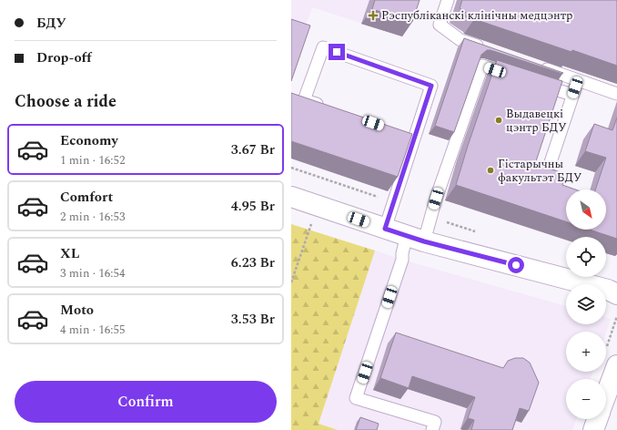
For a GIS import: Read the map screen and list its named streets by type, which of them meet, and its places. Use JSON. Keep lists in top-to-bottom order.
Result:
{
  "places": {
    "health": ["Рэспубліканскі клінічны медцэнтр"],
    "other": ["Выдавецкі цэнтр БДУ", "Гістарычны факультэт БДУ"]
  },
  "north": "bottom right",
  "page": {
    "banner": ["БДУ", "Drop-off"],
    "heading": "Choose a ride",
    "list": [
      {
        "name": "Economy",
        "note": "1 min · 16:52",
        "value": "3.67 Br"
      },
      {
        "name": "Comfort",
        "note": "2 min · 16:53",
        "value": "4.95 Br"
      },
      {
        "name": "XL",
        "note": "3 min · 16:54",
        "value": "6.23 Br"
      },
      {
        "name": "Moto",
        "note": "4 min · 16:55",
        "value": "3.53 Br"
      }
    ],
    "map_buttons": ["+", "−"],
    "buttons": "Confirm"
  }
}
